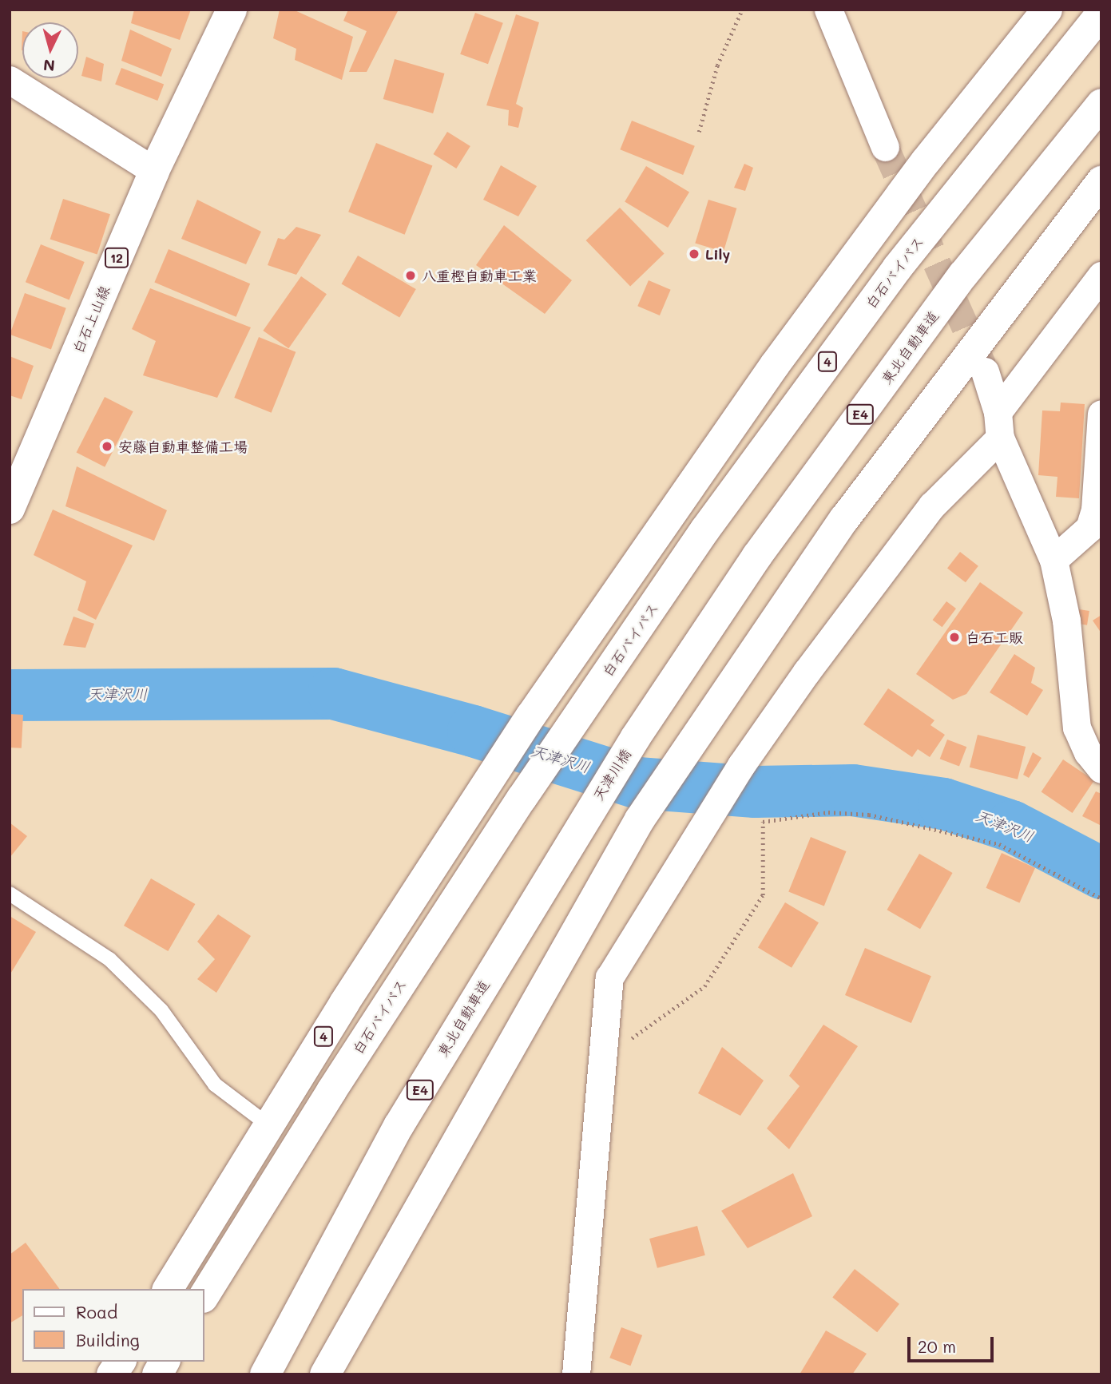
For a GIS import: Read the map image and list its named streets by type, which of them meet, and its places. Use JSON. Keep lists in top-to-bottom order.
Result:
{
  "streets": {
    "main road": [
      "12",
      "白石バイパス",
      "白石上山線",
      "東北自動車道",
      "4",
      "E4",
      "天津川橋"
    ]
  },
  "crossings": [
    ["東北自動車道", "天津川橋"]
  ],
  "water": ["天津沢川"],
  "places": [
    "Lily",
    "八重樫自動車工業",
    "安藤自動車整備工場",
    "白石工販"
  ],
  "legend": ["Road", "Building"],
  "scale_bar": "20 m",
  "north": "bottom"
}
